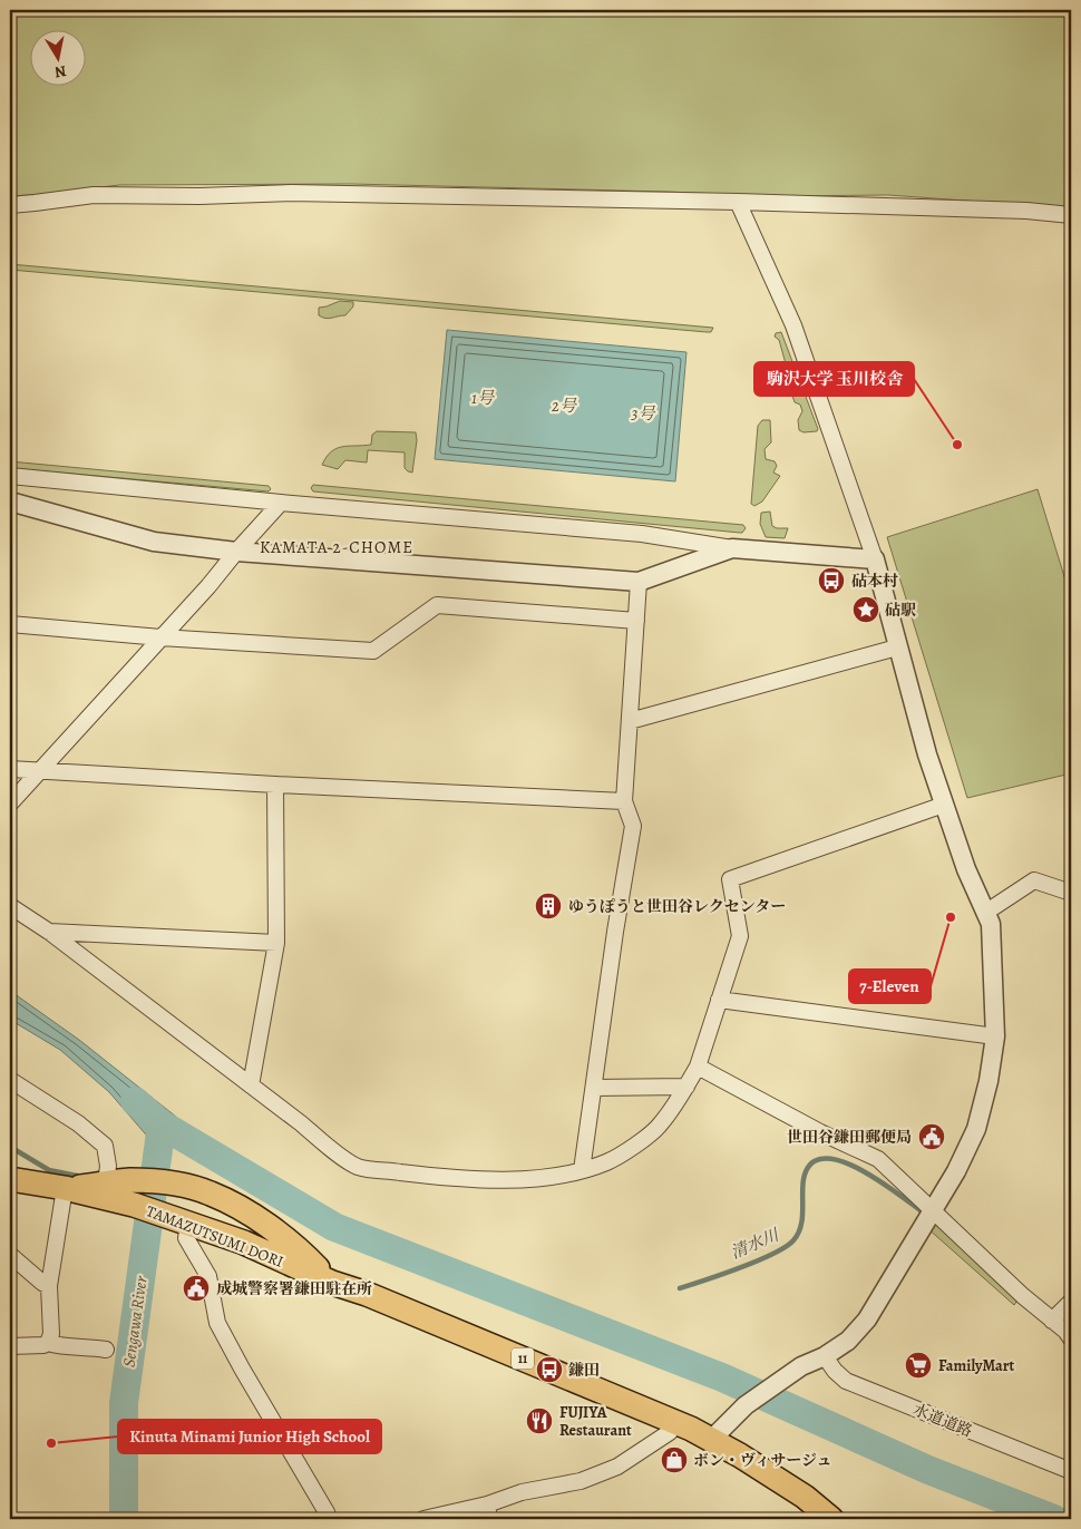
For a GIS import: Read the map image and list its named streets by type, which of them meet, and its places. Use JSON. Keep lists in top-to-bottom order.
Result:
{
  "streets": {
    "main road": ["TAMAZUTSUMI DORI", "11"],
    "street": ["水道道路"]
  },
  "crossings": [
    ["TAMAZUTSUMI DORI", "11"]
  ],
  "districts": ["KAMATA 2-CHOME"],
  "water": [
    "1号",
    "2号",
    "3号",
    "清水川",
    "Sengawa River"
  ],
  "places": {
    "other": ["駒沢大学 玉川校舎", "7-Eleven", "Kinuta Minami Junior High School"],
    "bus stop": ["砧本村", "鎌田"],
    "place": ["砧駅"],
    "building": ["ゆうぽうと世田谷レクセンター"],
    "public building": ["世田谷鎌田郵便局", "成城警察署鎌田駐在所"],
    "supermarket": ["FamilyMart"],
    "restaurant": ["FUJIYA Restaurant"],
    "shop": ["ボン・ヴィサージュ"]
  },
  "north": "bottom"
}
